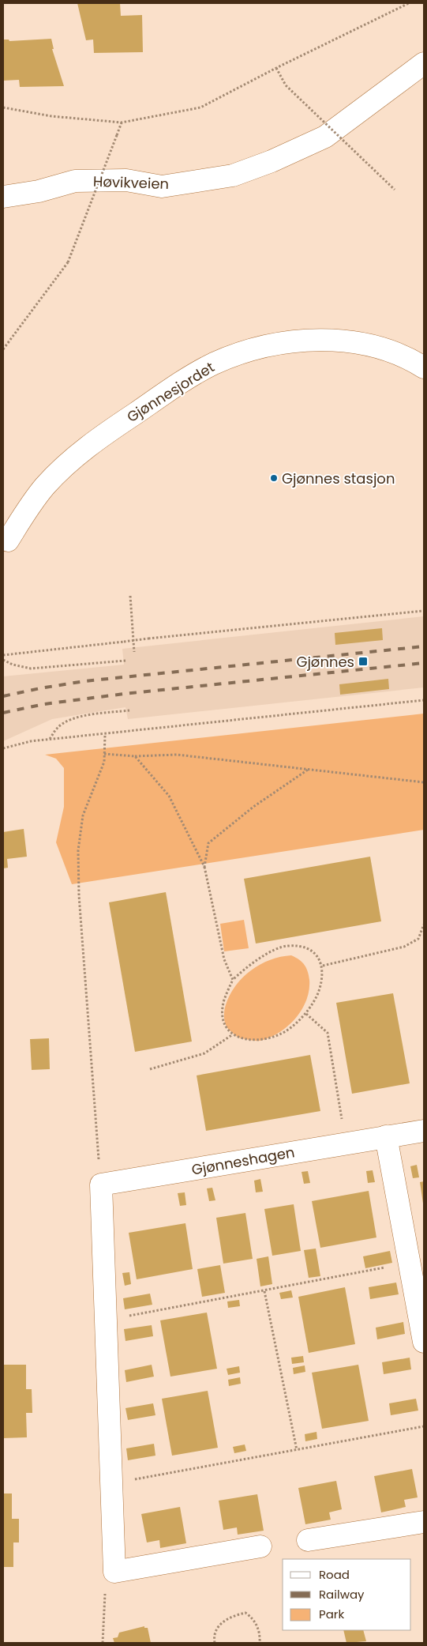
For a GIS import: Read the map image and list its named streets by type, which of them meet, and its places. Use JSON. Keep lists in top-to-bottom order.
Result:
{
  "streets": {
    "street": ["Høvikveien", "Gjønnesjordet", "Gjønneshagen"]
  },
  "places": {
    "other": ["Gjønnes stasjon"],
    "transit": ["Gjønnes"]
  },
  "legend": ["Road", "Railway", "Park"]
}
